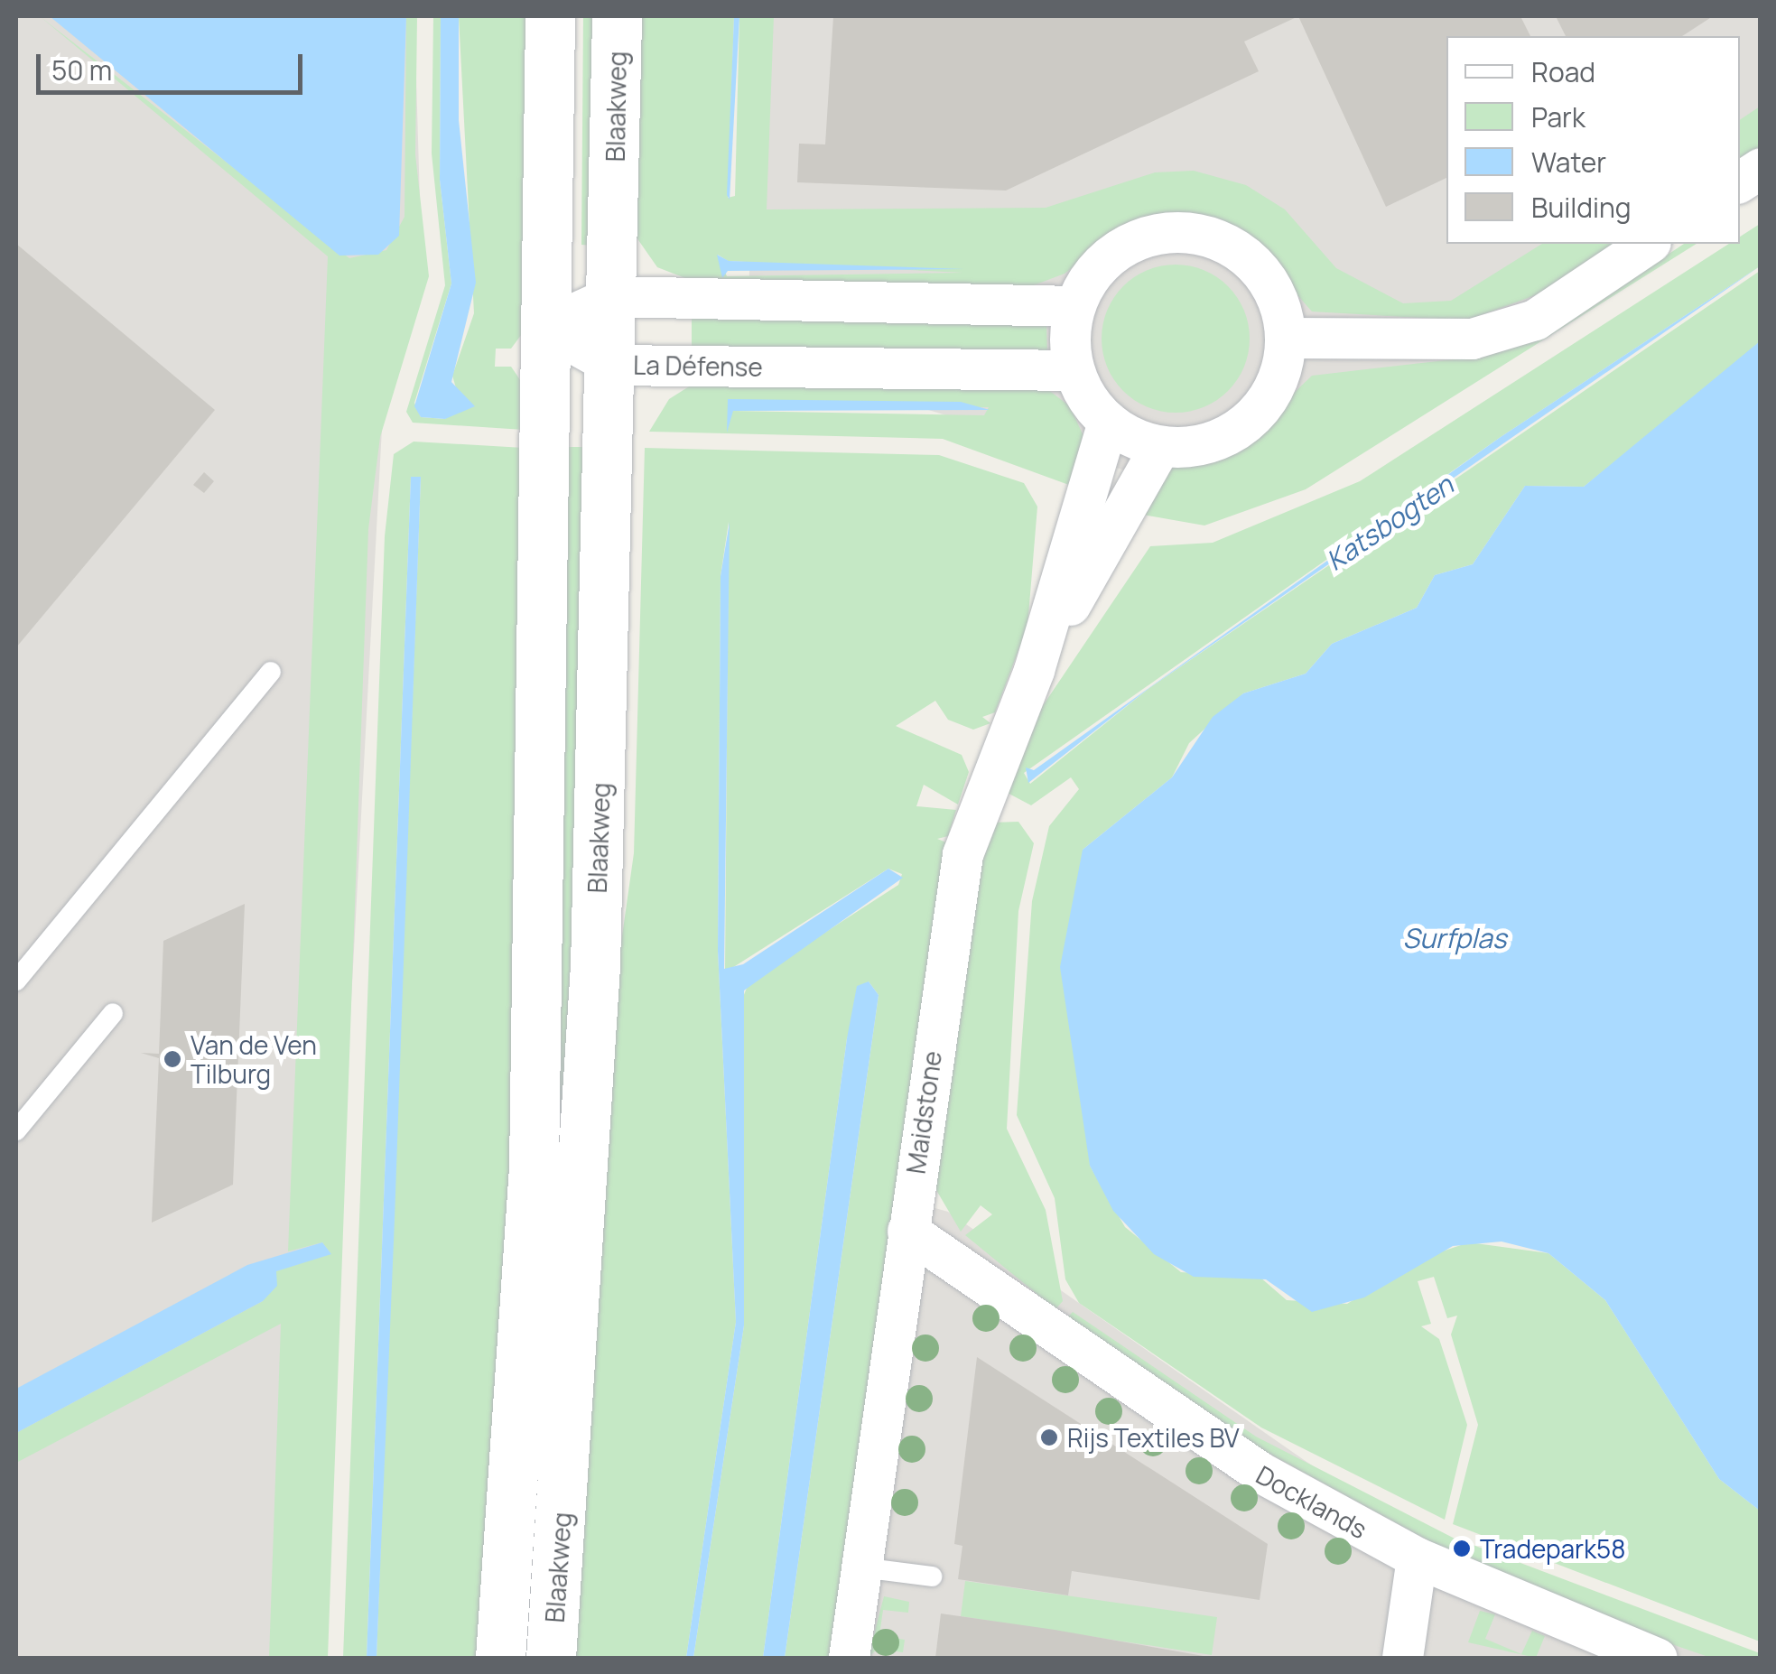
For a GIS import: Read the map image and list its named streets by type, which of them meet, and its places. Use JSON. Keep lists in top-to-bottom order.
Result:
{
  "streets": {
    "main road": ["Blaakweg"],
    "street": ["La Défense", "Maidstone", "Docklands"]
  },
  "crossings": [
    ["Blaakweg", "La Défense"],
    ["La Défense", "Maidstone"],
    ["Maidstone", "Docklands"]
  ],
  "water": ["Katsbogten", "Surfplas"],
  "places": ["Van de Ven Tilburg", "Rijs Textiles BV", "Tradepark58"],
  "legend": [
    "Road",
    "Park",
    "Water",
    "Building"
  ],
  "scale_bar": "50 m"
}
